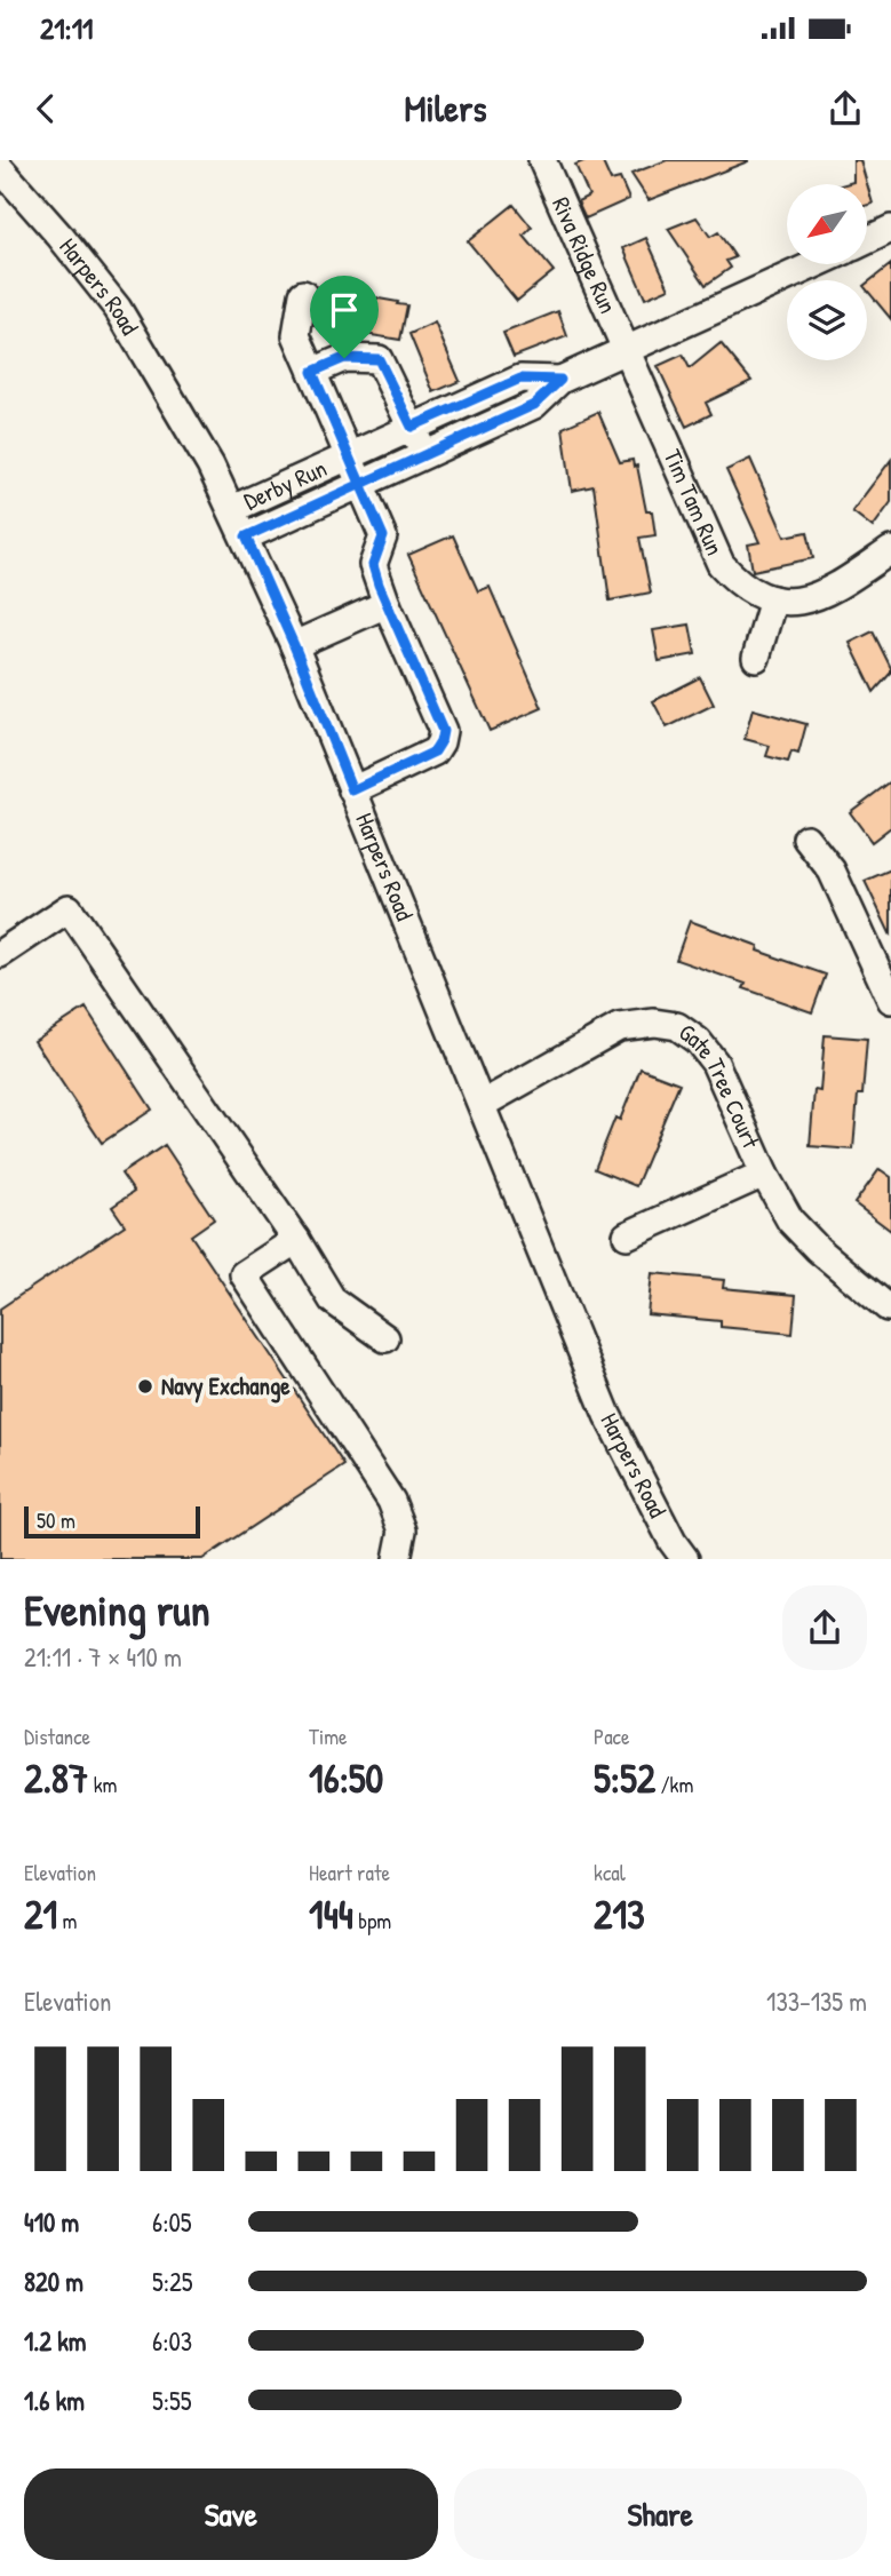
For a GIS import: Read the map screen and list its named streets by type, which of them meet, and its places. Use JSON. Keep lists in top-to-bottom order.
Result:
{
  "streets": {
    "street": [
      "Riva Ridge Run",
      "Harpers Road",
      "Derby Run",
      "Tim Tam Run",
      "Gate Tree Court"
    ]
  },
  "crossings": [
    ["Riva Ridge Run", "Derby Run"],
    ["Riva Ridge Run", "Tim Tam Run"],
    ["Harpers Road", "Derby Run"],
    ["Harpers Road", "Gate Tree Court"],
    ["Derby Run", "Tim Tam Run"]
  ],
  "places": ["Navy Exchange"],
  "scale_bar": "50 m",
  "north": "bottom left",
  "page": {
    "status": "21:11",
    "header": "Milers",
    "scale": "50 m",
    "heading": ["Evening run", "21:11 · 7 × 410 m"],
    "stats": [
      ["Distance", "2.87 km"],
      ["Time", "16:50"],
      ["Pace", "5:52 /km"],
      ["Elevation", "21 m"],
      ["Heart rate", "144 bpm"],
      ["kcal", "213"]
    ],
    "chart": ["Elevation", "133–135 m"],
    "list": [
      {
        "name": "410 m",
        "note": "6:05"
      },
      {
        "name": "820 m",
        "note": "5:25"
      },
      {
        "name": "1.2 km",
        "note": "6:03"
      },
      {
        "name": "1.6 km",
        "note": "5:55"
      }
    ],
    "buttons": ["Save", "Share"]
  }
}
